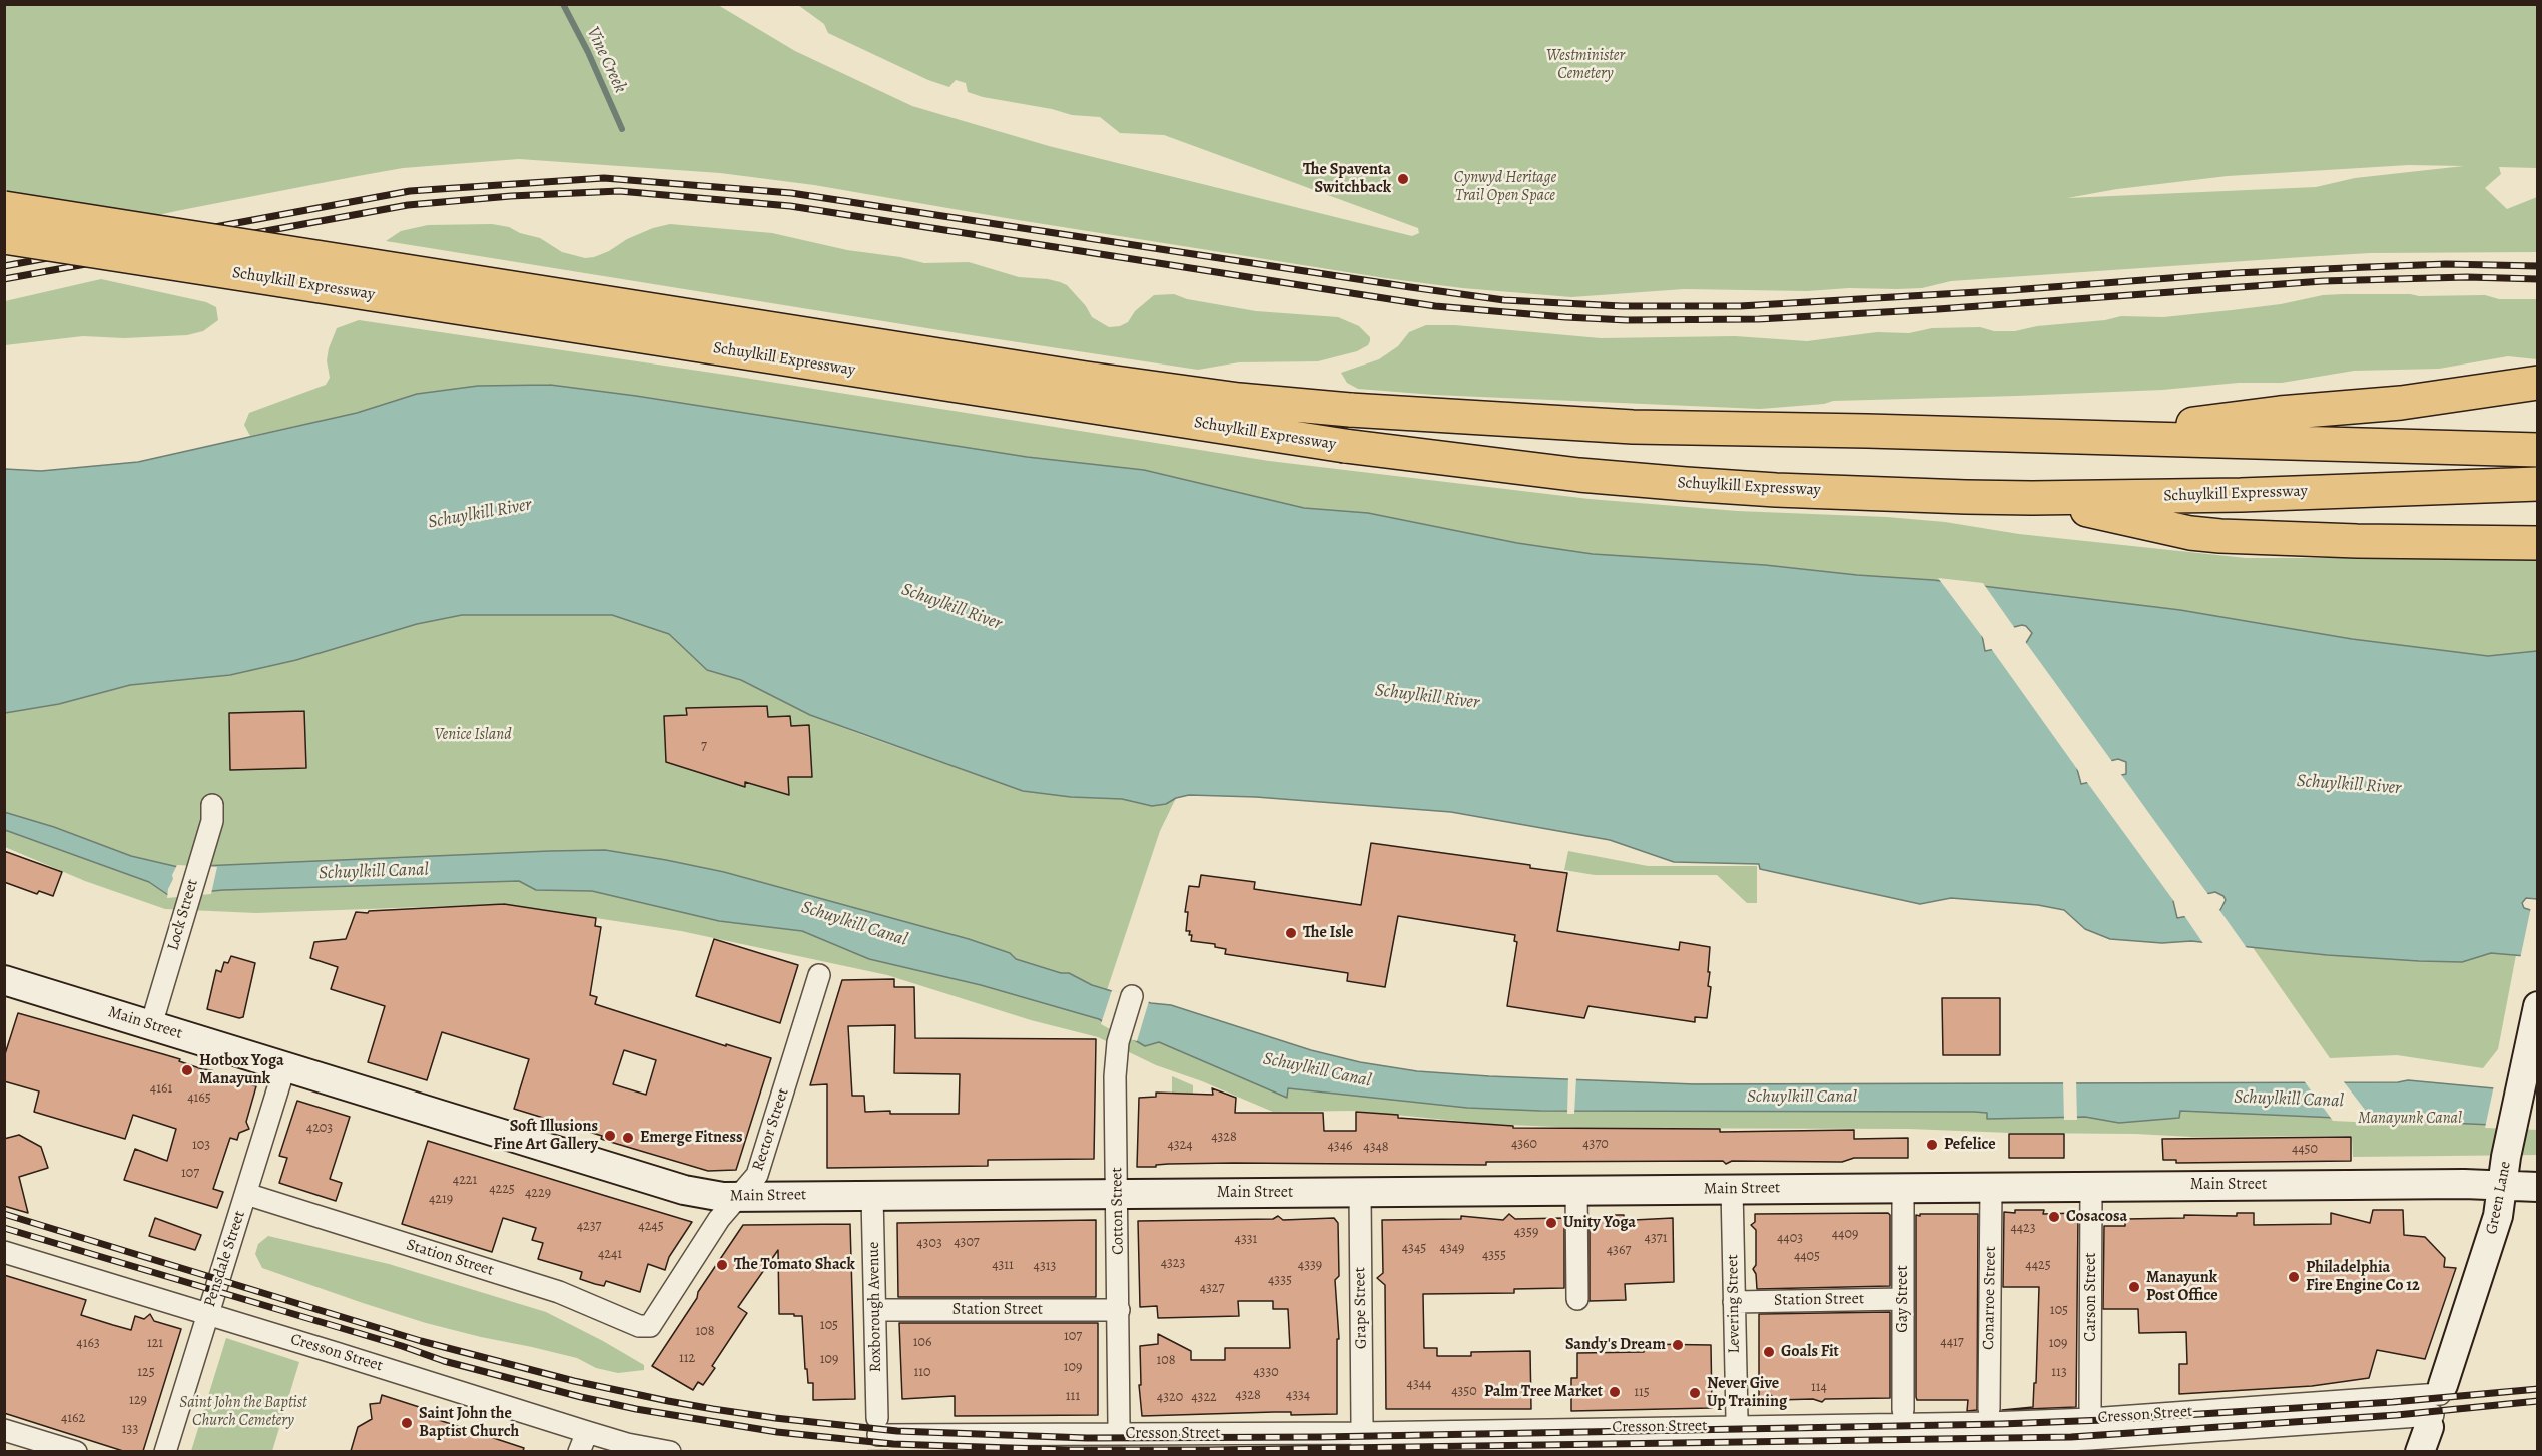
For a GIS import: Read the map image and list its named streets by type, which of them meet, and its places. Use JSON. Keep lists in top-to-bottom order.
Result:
{
  "streets": {
    "highway": ["Schuylkill Expressway"],
    "street": [
      "Lock Street",
      "Main Street",
      "Rector Street",
      "Green Lane",
      "Cotton Street",
      "Station Street",
      "Pensdale Street",
      "Carson Street",
      "Conarroe Street",
      "Gay Street",
      "Levering Street",
      "Roxborough Avenue",
      "Grape Street",
      "Cresson Street"
    ]
  },
  "crossings": [
    ["Lock Street", "Main Street"],
    ["Main Street", "Rector Street"],
    ["Main Street", "Green Lane"],
    ["Main Street", "Cotton Street"],
    ["Main Street", "Pensdale Street"],
    ["Main Street", "Carson Street"],
    ["Main Street", "Conarroe Street"],
    ["Main Street", "Gay Street"],
    ["Main Street", "Levering Street"],
    ["Main Street", "Roxborough Avenue"],
    ["Main Street", "Grape Street"],
    ["Rector Street", "Station Street"],
    ["Green Lane", "Cresson Street"],
    ["Cotton Street", "Station Street"],
    ["Station Street", "Pensdale Street"],
    ["Station Street", "Gay Street"],
    ["Station Street", "Levering Street"],
    ["Station Street", "Roxborough Avenue"],
    ["Pensdale Street", "Cresson Street"],
    ["Roxborough Avenue", "Cresson Street"]
  ],
  "water": ["Vine Creek", "Schuylkill River", "Schuylkill Canal"],
  "parks": [
    "Westminister Cemetery",
    "Cynwyd Heritage Trail Open Space",
    "Venice Island",
    "Manayunk Canal",
    "Saint John the Baptist Church Cemetery"
  ],
  "places": [
    "The Spaventa Switchback",
    "The Isle",
    "Hotbox Yoga Manayunk",
    "Soft Illusions Fine Art Gallery",
    "Emerge Fitness",
    "Pefelice",
    "Cosacosa",
    "Unity Yoga",
    "The Tomato Shack",
    "Philadelphia Fire Engine Co 12",
    "Manayunk Post Office",
    "Sandy's Dream",
    "Goals Fit",
    "Palm Tree Market",
    "Never Give Up Training",
    "Saint John the Baptist Church"
  ],
  "house_numbers": [
    "7",
    "4161",
    "4165",
    "4203",
    "4328",
    "4360",
    "4370",
    "103",
    "4324",
    "4346",
    "4348",
    "4450",
    "107",
    "4221",
    "4225",
    "4229",
    "4219",
    "4237",
    "4245",
    "4423",
    "4359",
    "4409",
    "4371",
    "4403",
    "4331",
    "4307",
    "4303",
    "4345",
    "4349",
    "4367",
    "4241",
    "4355",
    "4405",
    "4323",
    "4311",
    "4339",
    "4425",
    "4313",
    "4335",
    "4327",
    "105",
    "105",
    "108",
    "107",
    "106",
    "4417",
    "4163",
    "121",
    "109",
    "112",
    "109",
    "108",
    "109",
    "125",
    "110",
    "4330",
    "113",
    "4344",
    "114",
    "4350",
    "115",
    "4328",
    "4334",
    "111",
    "4320",
    "4322",
    "129",
    "4162",
    "133"
  ]
}
